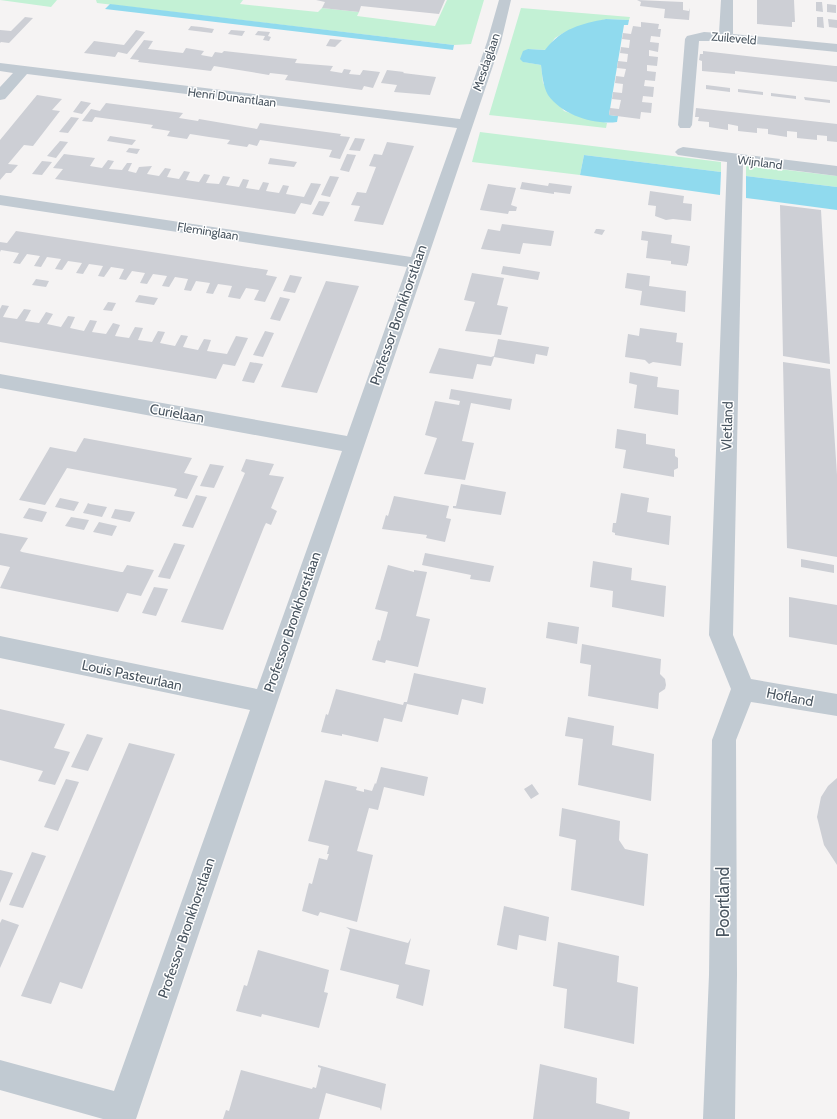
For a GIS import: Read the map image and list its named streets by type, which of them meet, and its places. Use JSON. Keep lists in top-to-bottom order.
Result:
{
  "streets": {
    "street": [
      "Zuileveld",
      "Mesdaglaan",
      "Henri Dunantlaan",
      "Wijnland",
      "Fleminglaan",
      "Professor Bronkhorstlaan",
      "Curielaan",
      "Vletland",
      "Louis Pasteurlaan",
      "Hofland",
      "Poortland"
    ]
  },
  "crossings": [
    ["Mesdaglaan", "Henri Dunantlaan"],
    ["Mesdaglaan", "Professor Bronkhorstlaan"],
    ["Henri Dunantlaan", "Professor Bronkhorstlaan"],
    ["Wijnland", "Vletland"],
    ["Fleminglaan", "Professor Bronkhorstlaan"],
    ["Professor Bronkhorstlaan", "Curielaan"],
    ["Professor Bronkhorstlaan", "Louis Pasteurlaan"],
    ["Vletland", "Hofland"],
    ["Vletland", "Poortland"],
    ["Hofland", "Poortland"]
  ]
}
